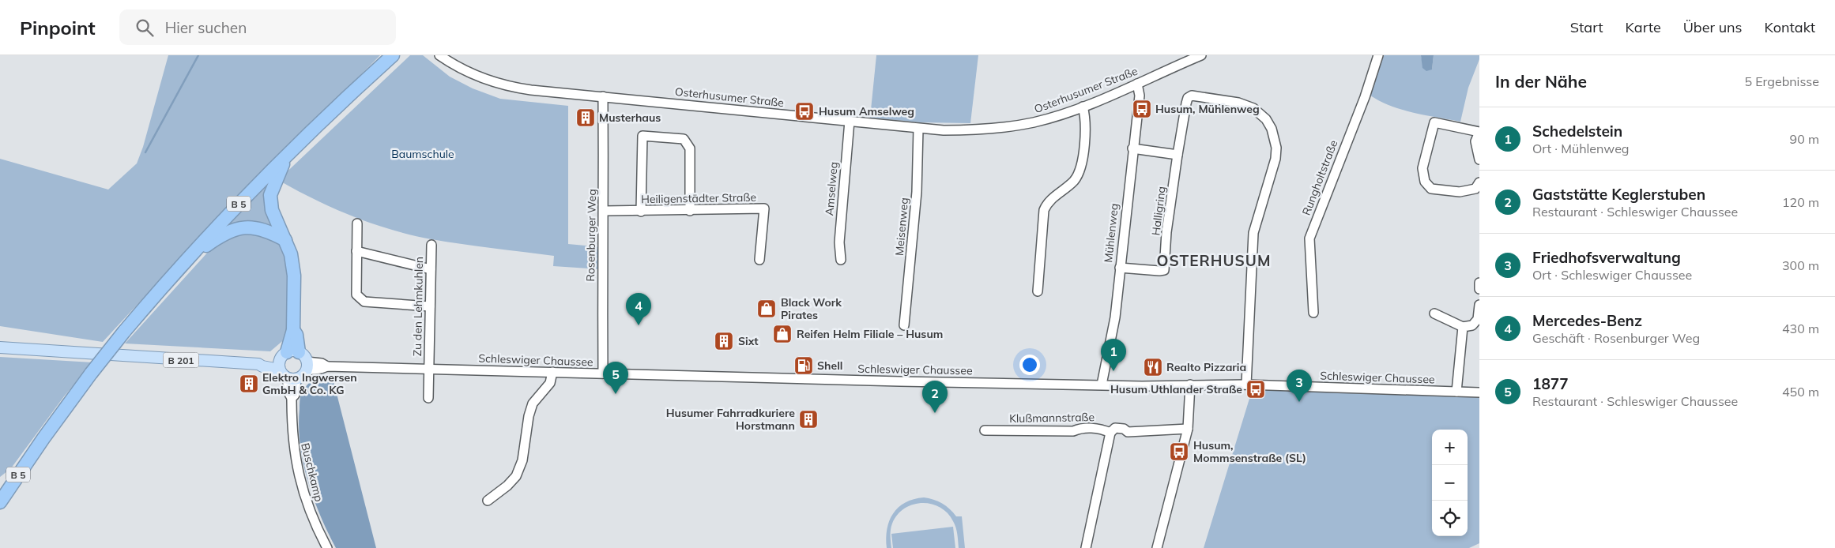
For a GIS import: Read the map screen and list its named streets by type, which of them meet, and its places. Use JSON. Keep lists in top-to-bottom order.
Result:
{
  "streets": {
    "highway": ["B 5"],
    "main road": ["B 201"],
    "street": [
      "Osterhusumer Straße",
      "Rungholtstraße",
      "Amselweg",
      "Heiligenstädter Straße",
      "Halligring",
      "Meisenweg",
      "Mühlenweg",
      "Rosenburger Weg",
      "Zu den Lehmkuhlen",
      "Schleswiger Chaussee",
      "Klußmannstraße",
      "Buschkamp"
    ]
  },
  "crossings": [
    ["Osterhusumer Straße", "Amselweg"],
    ["Osterhusumer Straße", "Meisenweg"],
    ["Osterhusumer Straße", "Mühlenweg"],
    ["Osterhusumer Straße", "Rosenburger Weg"],
    ["Heiligenstädter Straße", "Rosenburger Weg"],
    ["Halligring", "Mühlenweg"],
    ["Mühlenweg", "Schleswiger Chaussee"],
    ["Rosenburger Weg", "Schleswiger Chaussee"],
    ["Zu den Lehmkuhlen", "Schleswiger Chaussee"],
    ["B 201", "Schleswiger Chaussee"],
    ["B 201", "Buschkamp"],
    ["Schleswiger Chaussee", "Buschkamp"]
  ],
  "districts": ["OSTERHUSUM"],
  "parks": ["Baumschule"],
  "places": {
    "bus stop": [
      "Husum, Mühlenweg",
      "Husum Amselweg",
      "Husum Uthlander Straße",
      "Husum, Mommsenstraße (SL)"
    ],
    "building": [
      "Musterhaus",
      "Sixt",
      "Elektro Ingwersen GmbH & Co. KG",
      "Husumer Fahrradkuriere Horstmann"
    ],
    "shop": ["Black Work Pirates", "Reifen Helm Filiale – Husum"],
    "fuel station": ["Shell"],
    "restaurant": ["Realto Pizzaria"]
  },
  "page": {
    "header": "Pinpoint",
    "search": "Hier suchen",
    "nav": [
      "Start",
      "Karte",
      "Über uns",
      "Kontakt"
    ],
    "heading": ["In der Nähe", "5 Ergebnisse"],
    "list": [
      {
        "mark": "1",
        "name": "Schedelstein",
        "note": "Ort · Mühlenweg",
        "value": "90 m"
      },
      {
        "mark": "2",
        "name": "Gaststätte Keglerstuben",
        "note": "Restaurant · Schleswiger Chaussee",
        "value": "120 m"
      },
      {
        "mark": "3",
        "name": "Friedhofsverwaltung",
        "note": "Ort · Schleswiger Chaussee",
        "value": "300 m"
      },
      {
        "mark": "4",
        "name": "Mercedes-Benz",
        "note": "Geschäft · Rosenburger Weg",
        "value": "430 m"
      },
      {
        "mark": "5",
        "name": "1877",
        "note": "Restaurant · Schleswiger Chaussee",
        "value": "450 m"
      }
    ],
    "pins": [
      "4",
      "1",
      "5",
      "3",
      "2"
    ],
    "map_buttons": ["+", "−"]
  }
}
